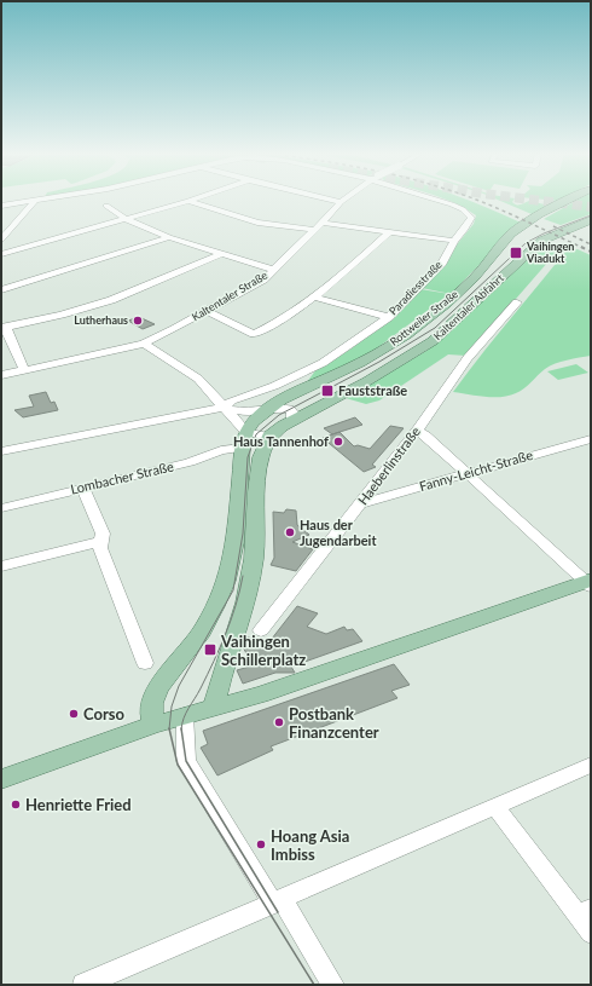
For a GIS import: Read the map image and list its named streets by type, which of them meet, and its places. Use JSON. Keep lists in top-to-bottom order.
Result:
{
  "streets": {
    "main road": ["Kaltentaler Abfahrt", "Rottweiler Straße"],
    "street": [
      "Paradiesstraße",
      "Kaltentaler Straße",
      "Haeberlinstraße",
      "Fanny-Leicht-Straße",
      "Lombacher Straße"
    ]
  },
  "crossings": [
    ["Rottweiler Straße", "Lombacher Straße"],
    ["Haeberlinstraße", "Fanny-Leicht-Straße"]
  ],
  "places": {
    "transit": ["Vaihingen Viadukt", "Fauststraße", "Vaihingen Schillerplatz"],
    "other": [
      "Lutherhaus",
      "Haus Tannenhof",
      "Haus der Jugendarbeit",
      "Corso",
      "Postbank Finanzcenter",
      "Henriette Fried",
      "Hoang Asia Imbiss"
    ]
  }
}
